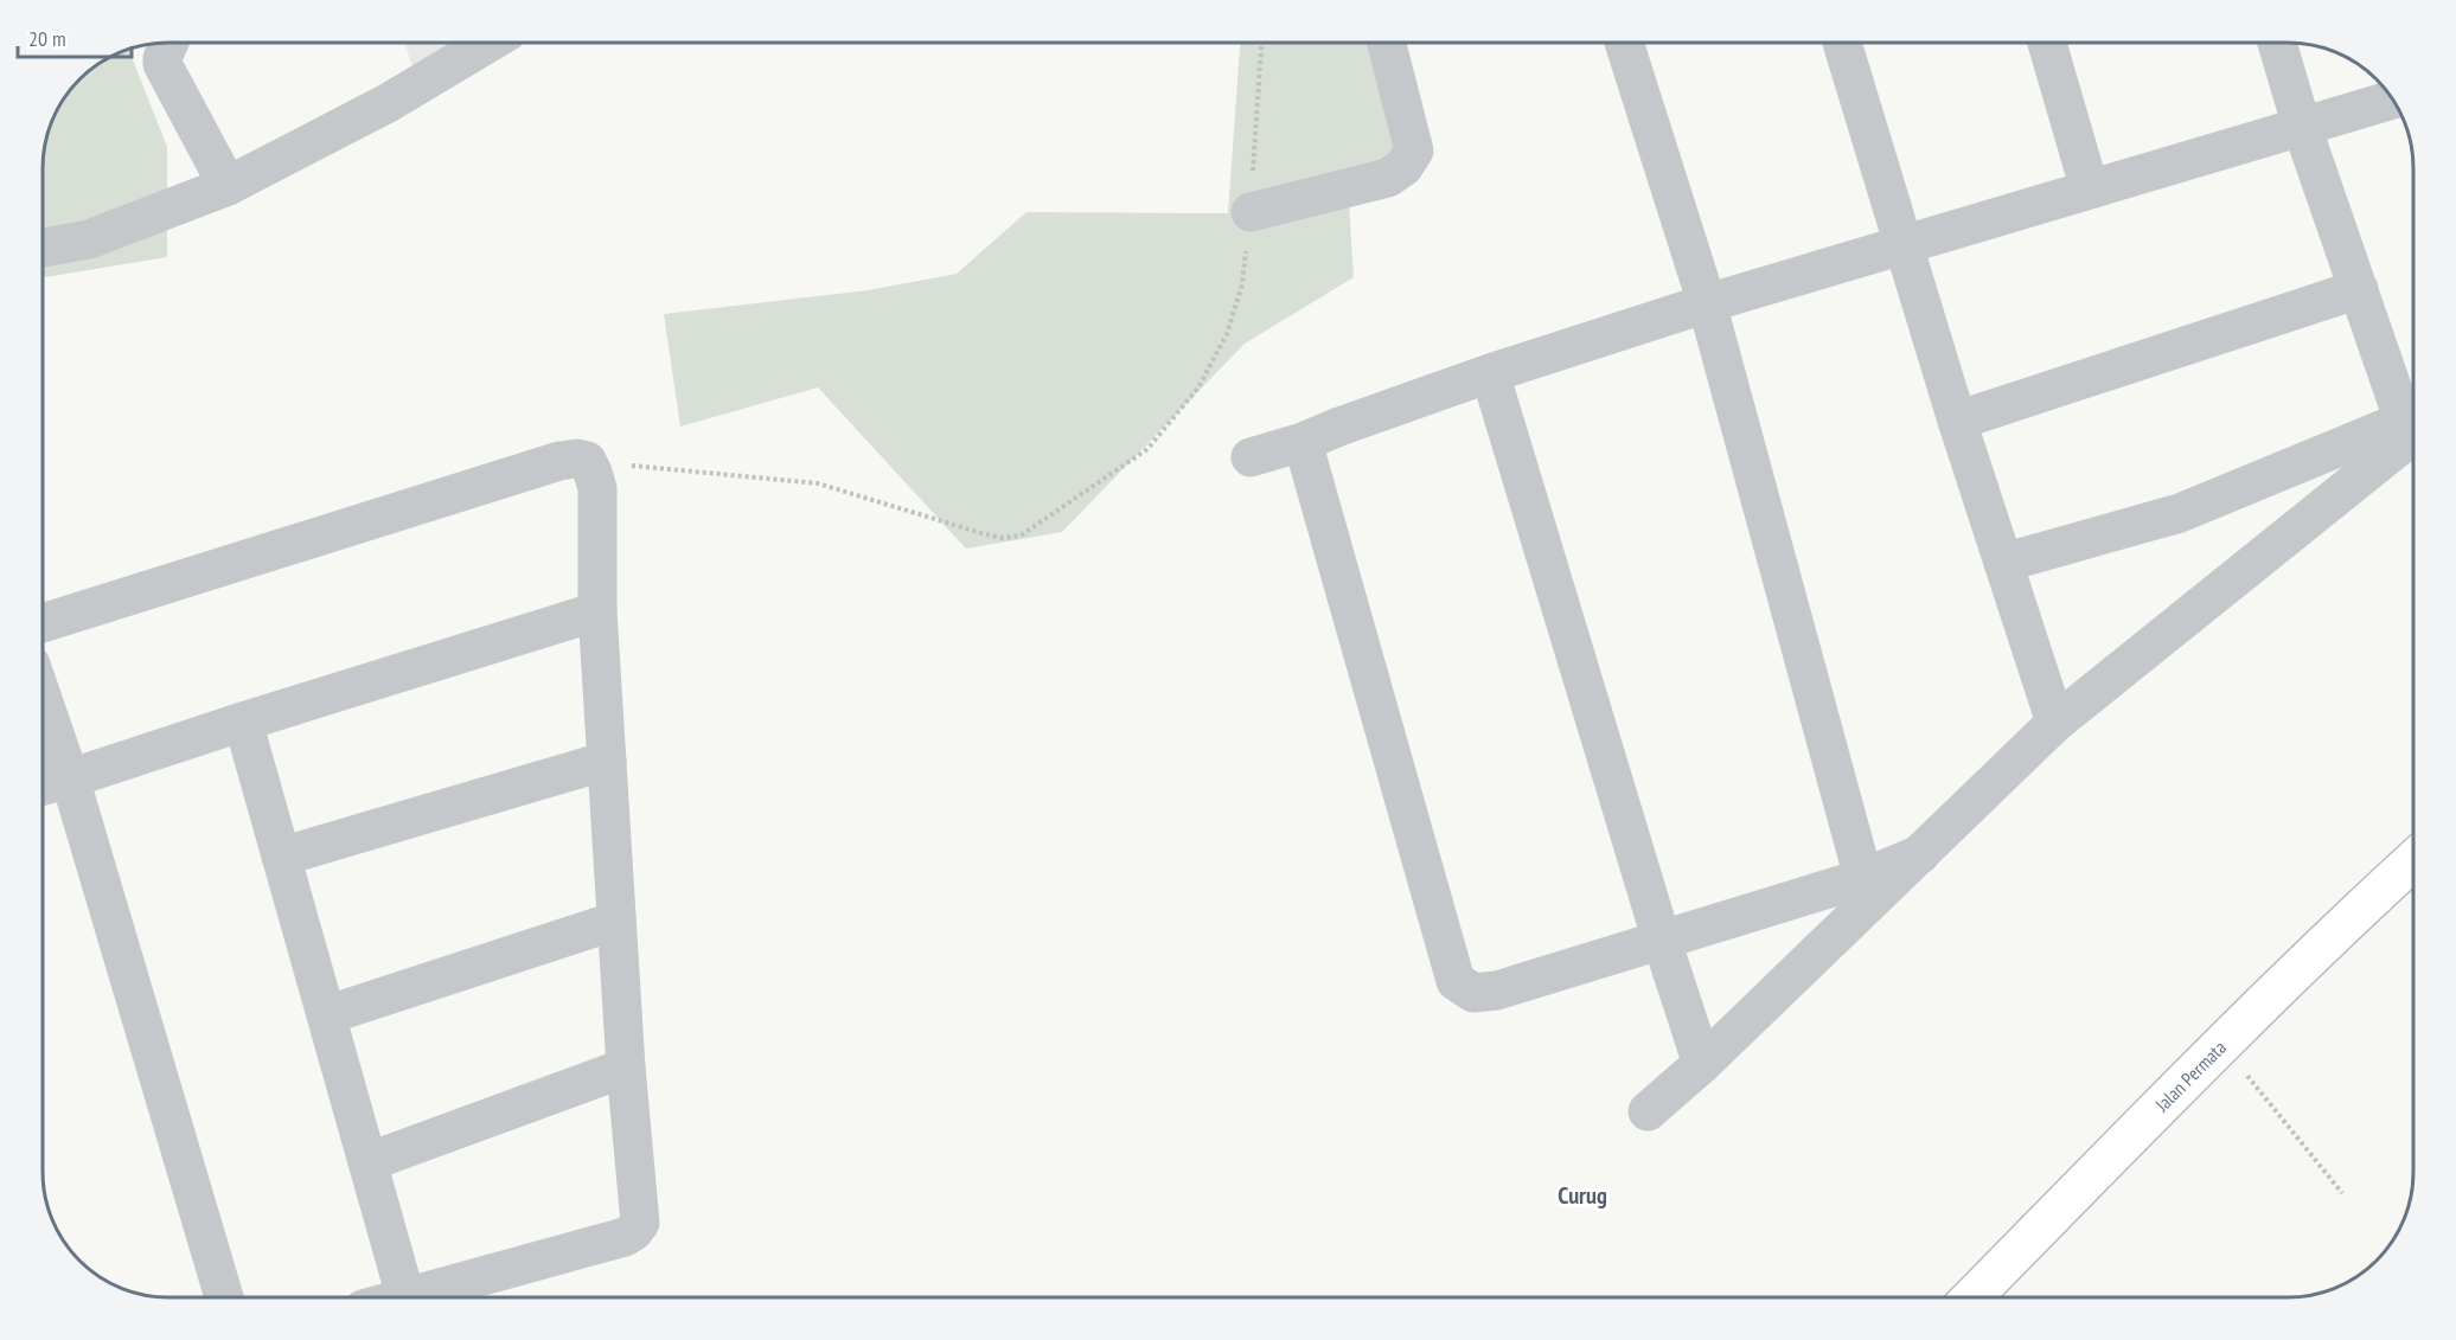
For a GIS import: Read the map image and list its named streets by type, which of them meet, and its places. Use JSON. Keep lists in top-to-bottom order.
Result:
{
  "streets": {
    "main road": ["Jalan Permata"]
  },
  "districts": ["Curug"],
  "scale_bar": "20 m"
}
